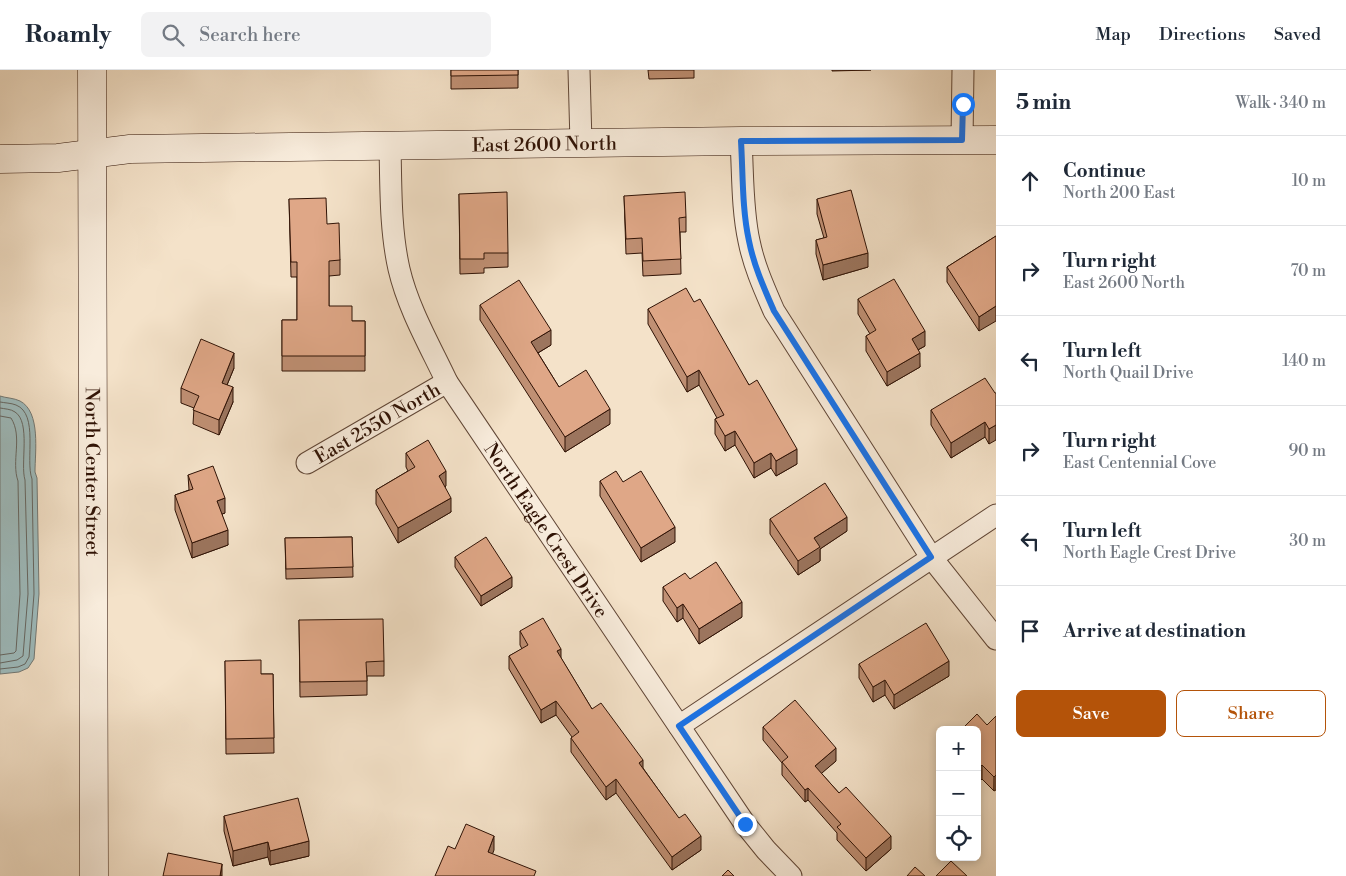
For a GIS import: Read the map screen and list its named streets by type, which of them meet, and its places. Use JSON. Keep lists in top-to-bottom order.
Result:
{
  "streets": {
    "street": [
      "East 2600 North",
      "East 2550 North",
      "North Center Street",
      "North Eagle Crest Drive"
    ]
  },
  "crossings": [
    ["East 2600 North", "North Center Street"],
    ["East 2600 North", "North Eagle Crest Drive"],
    ["East 2550 North", "North Eagle Crest Drive"]
  ],
  "page": {
    "header": "Roamly",
    "search": "Search here",
    "nav": ["Map", "Directions", "Saved"],
    "heading": ["5 min", "Walk · 340 m"],
    "list": [
      ["Continue", "North 200 East", "10 m"],
      ["Turn right", "East 2600 North", "70 m"],
      ["Turn left", "North Quail Drive", "140 m"],
      ["Turn right", "East Centennial Cove", "90 m"],
      ["Turn left", "North Eagle Crest Drive", "30 m"],
      "Arrive at destination"
    ],
    "buttons": ["Save", "Share"],
    "map_buttons": ["+", "−"]
  }
}
